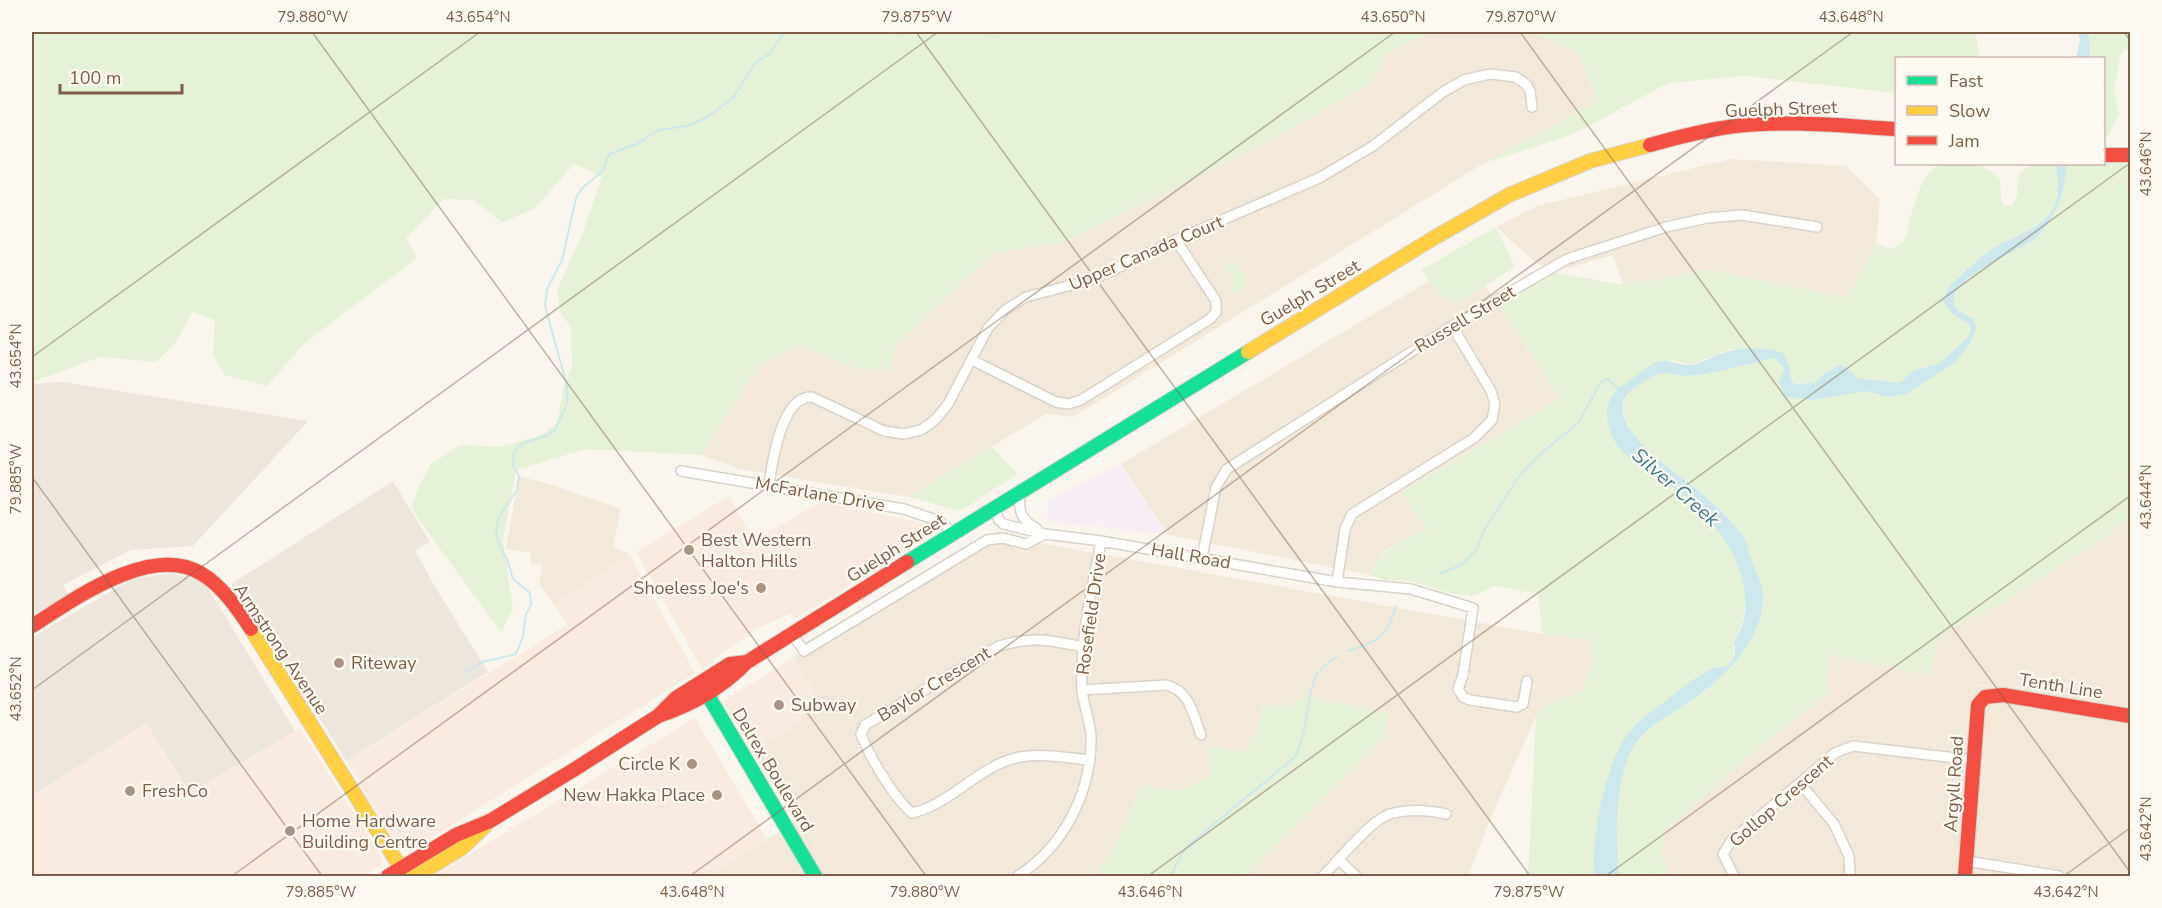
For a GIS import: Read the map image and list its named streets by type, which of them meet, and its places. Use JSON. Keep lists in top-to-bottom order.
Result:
{
  "streets": {
    "main road": [
      "Guelph Street",
      "Armstrong Avenue",
      "Tenth Line",
      "Delrex Boulevard",
      "Argyll Road"
    ],
    "street": [
      "Upper Canada Court",
      "Russell Street",
      "McFarlane Drive",
      "Hall Road",
      "Rosefield Drive",
      "Baylor Crescent",
      "Gollop Crescent"
    ]
  },
  "crossings": [
    ["Guelph Street", "McFarlane Drive"],
    ["Guelph Street", "Hall Road"],
    ["Guelph Street", "Armstrong Avenue"],
    ["Guelph Street", "Delrex Boulevard"],
    ["Upper Canada Court", "McFarlane Drive"],
    ["Russell Street", "Hall Road"],
    ["Hall Road", "Rosefield Drive"],
    ["Rosefield Drive", "Baylor Crescent"],
    ["Tenth Line", "Argyll Road"],
    ["Argyll Road", "Gollop Crescent"]
  ],
  "water": ["Silver Creek"],
  "places": [
    "Best Western Halton Hills",
    "Shoeless Joe's",
    "Riteway",
    "Subway",
    "Circle K",
    "FreshCo",
    "New Hakka Place",
    "Home Hardware Building Centre"
  ],
  "legend": ["Fast", "Slow", "Jam"],
  "scale_bar": "100 m",
  "coordinates": [
    "79.880°W",
    "43.654°N",
    "79.875°W",
    "43.650°N",
    "79.870°W",
    "43.648°N",
    "43.646°N",
    "79.885°W",
    "43.644°N",
    "43.652°N",
    "43.642°N"
  ]
}
